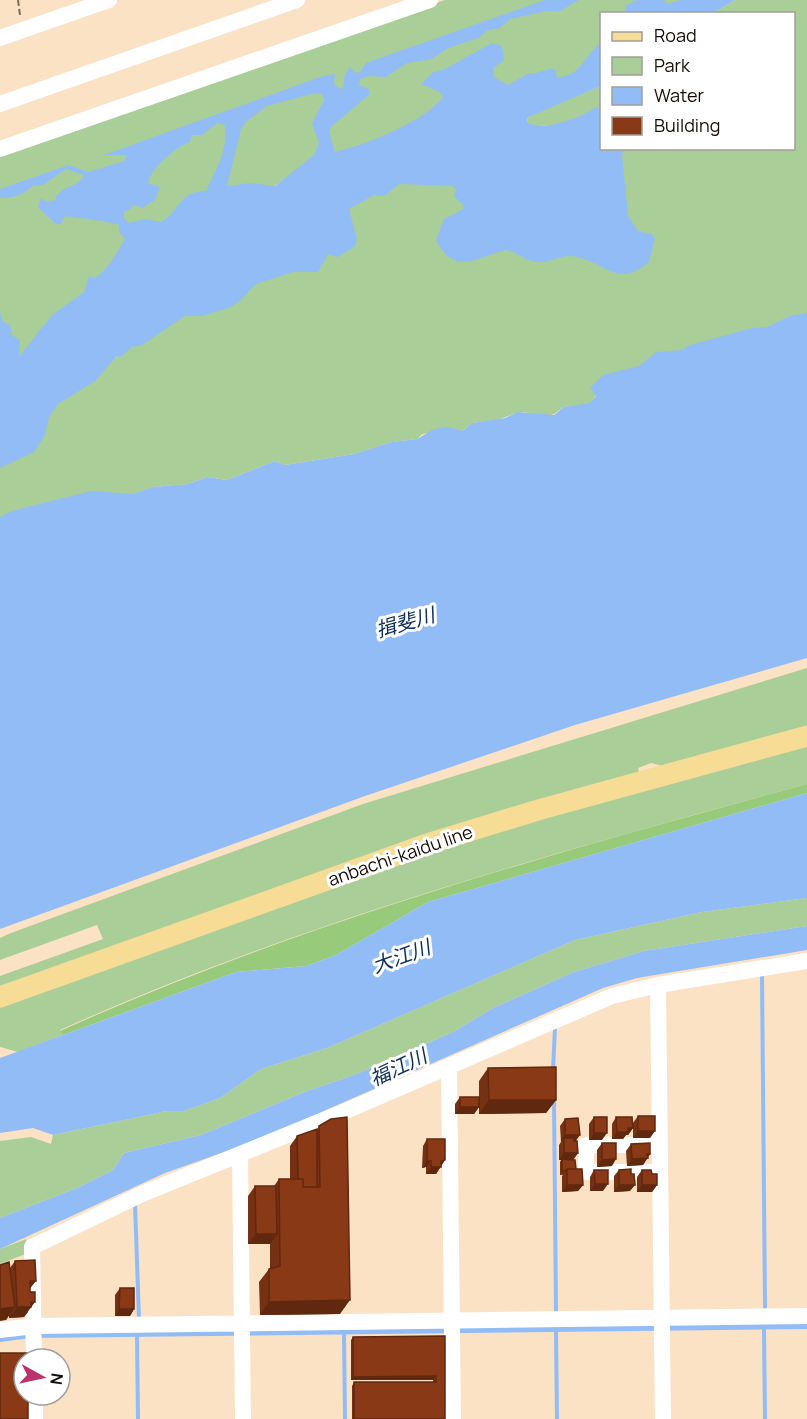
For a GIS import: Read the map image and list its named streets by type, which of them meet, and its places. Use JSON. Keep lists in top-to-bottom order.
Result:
{
  "streets": {
    "main road": ["anbachi-kaidu line"]
  },
  "water": ["揖斐川", "大江川", "福江川"],
  "legend": [
    "Road",
    "Park",
    "Water",
    "Building"
  ],
  "north": "right"
}
